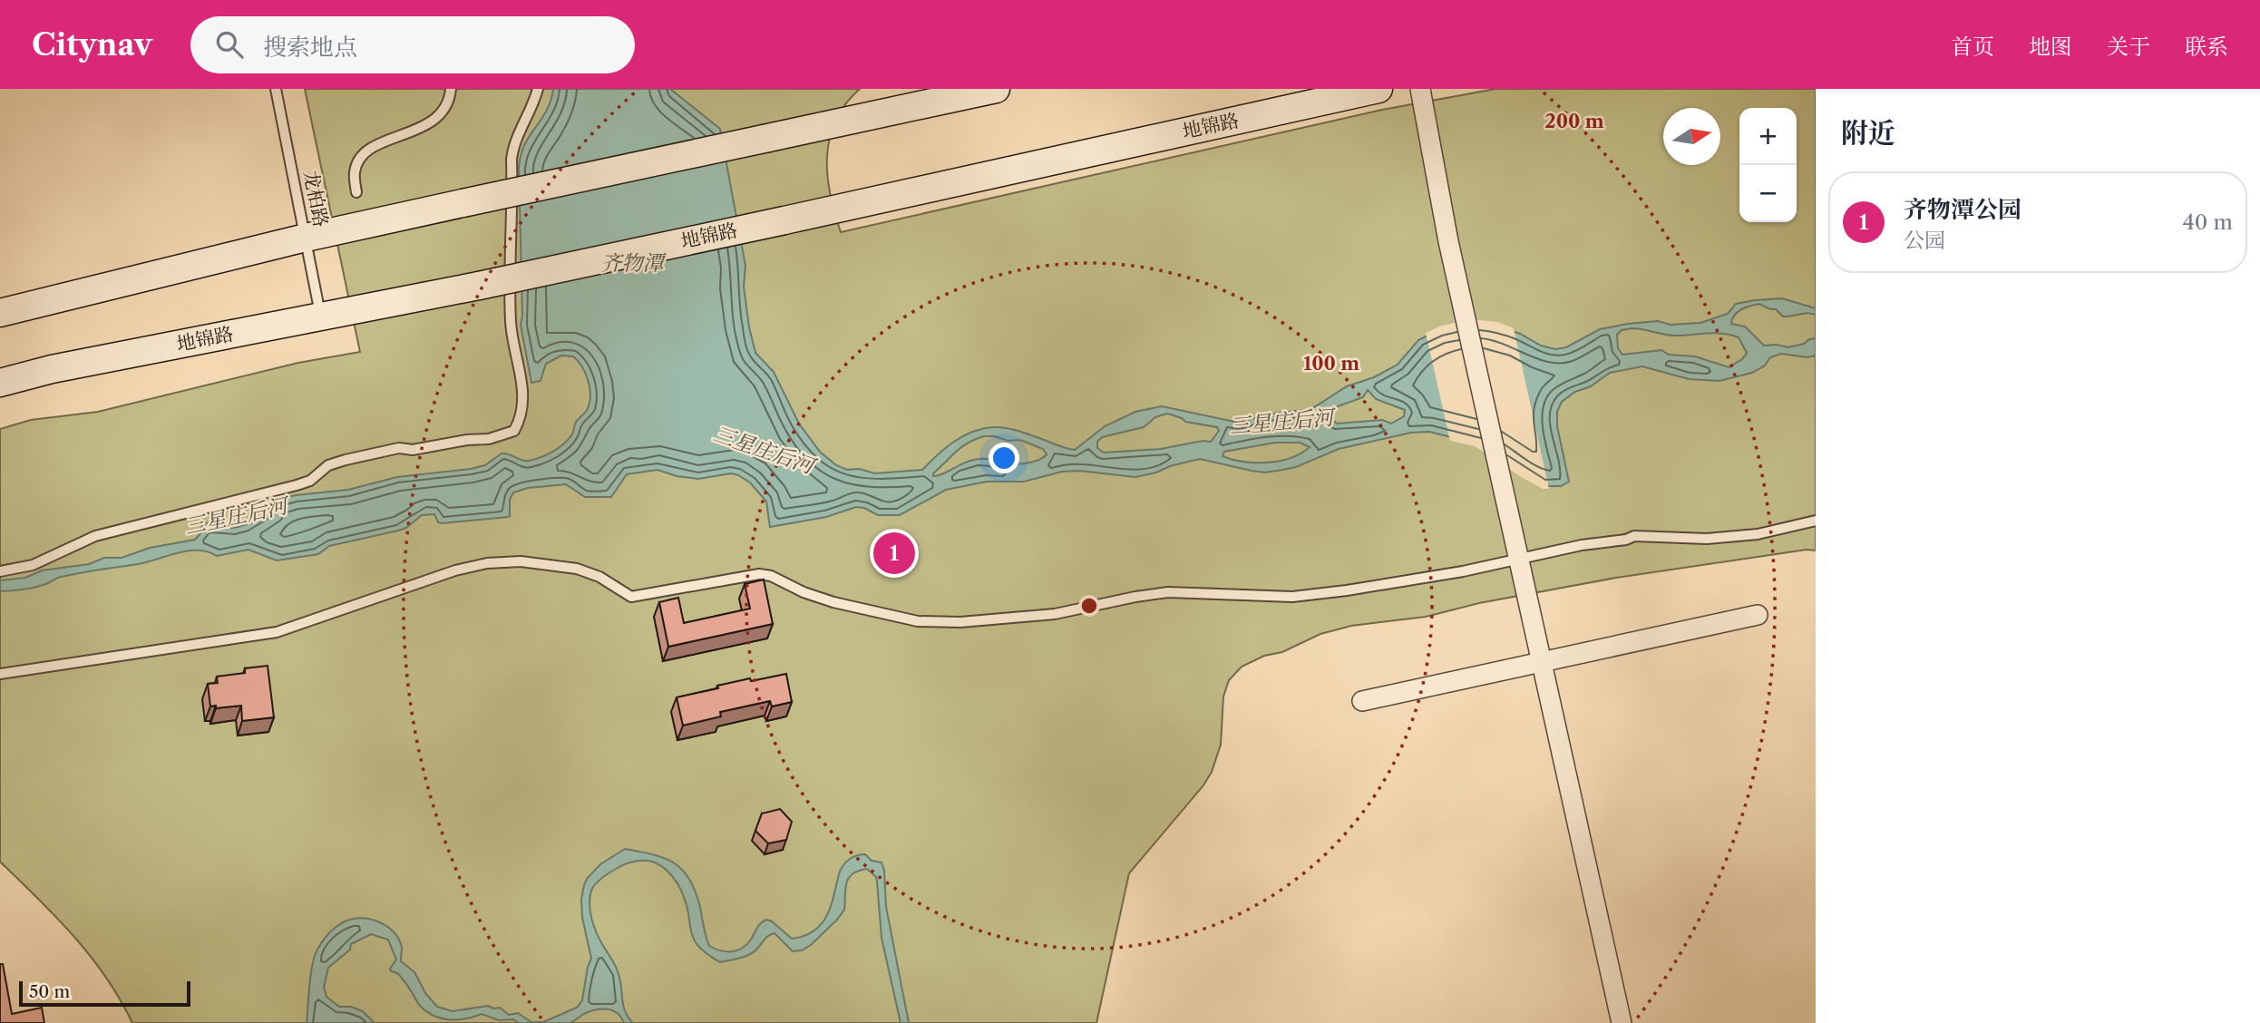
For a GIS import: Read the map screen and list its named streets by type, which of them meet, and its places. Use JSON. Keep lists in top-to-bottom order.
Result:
{
  "streets": {
    "street": ["地锦路"],
    "lane": ["龙柏路"]
  },
  "crossings": [
    ["地锦路", "龙柏路"]
  ],
  "water": ["齐物潭", "三星庄后河"],
  "scale_bar": "50 m",
  "north": "right",
  "page": {
    "header": "Citynav",
    "search": "搜索地点",
    "nav": [
      "首页",
      "地图",
      "关于",
      "联系"
    ],
    "heading": "附近",
    "map_buttons": ["+", "−"],
    "list": [
      {
        "mark": "1",
        "name": "齐物潭公园",
        "note": "公园",
        "value": "40 m"
      }
    ],
    "pins": "1",
    "scale": "50 m"
  },
  "rings": ["200 m", "100 m"]
}
